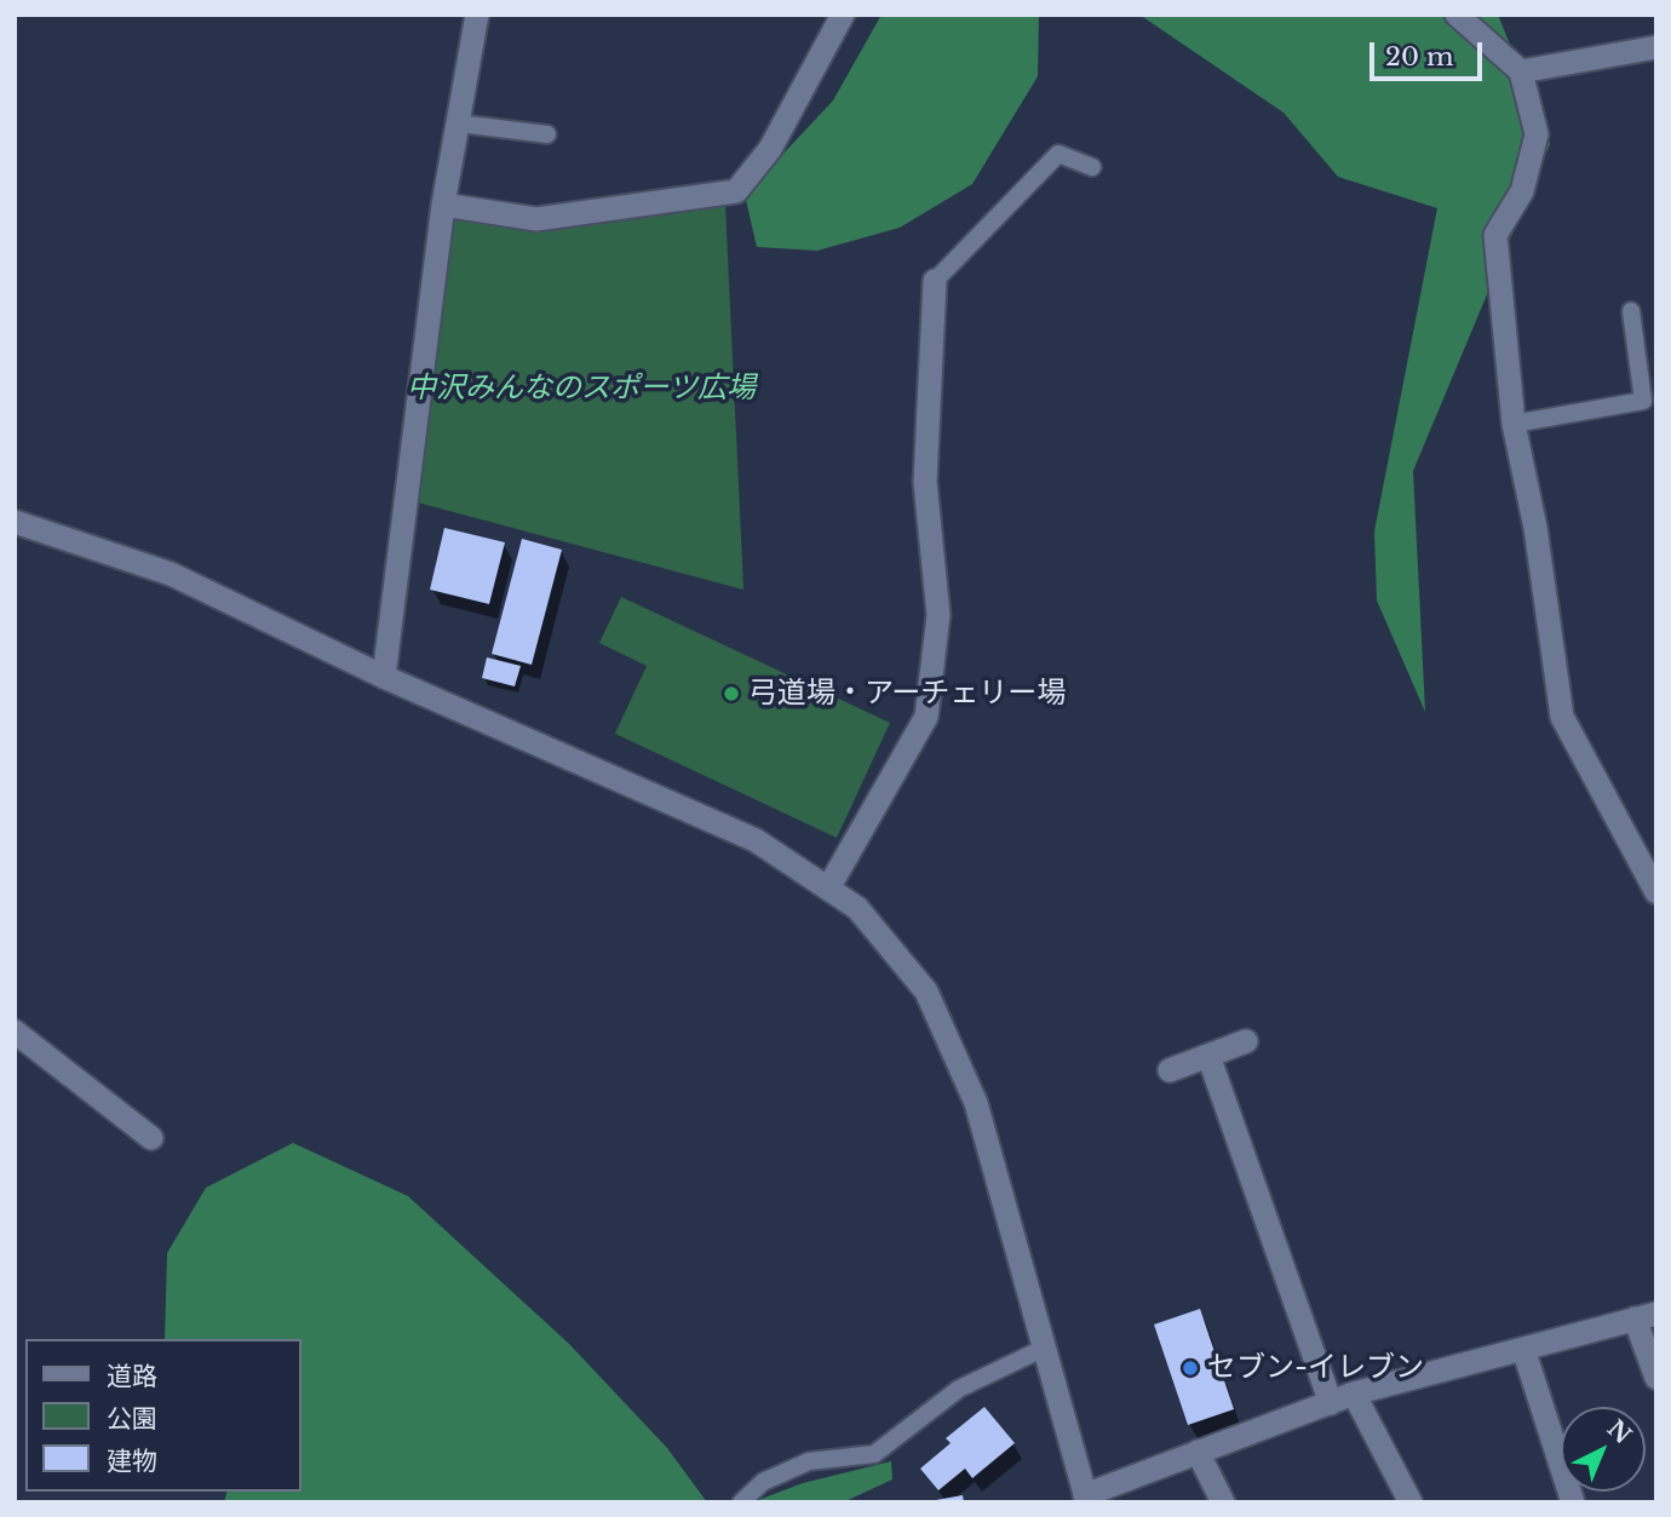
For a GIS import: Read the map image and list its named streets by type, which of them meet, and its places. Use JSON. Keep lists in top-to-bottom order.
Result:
{
  "parks": ["中沢みんなのスポーツ広場"],
  "places": ["弓道場・アーチェリー場", "セブン-イレブン"],
  "legend": ["道路", "公園", "建物"],
  "scale_bar": "20 m",
  "north": "top right"
}
